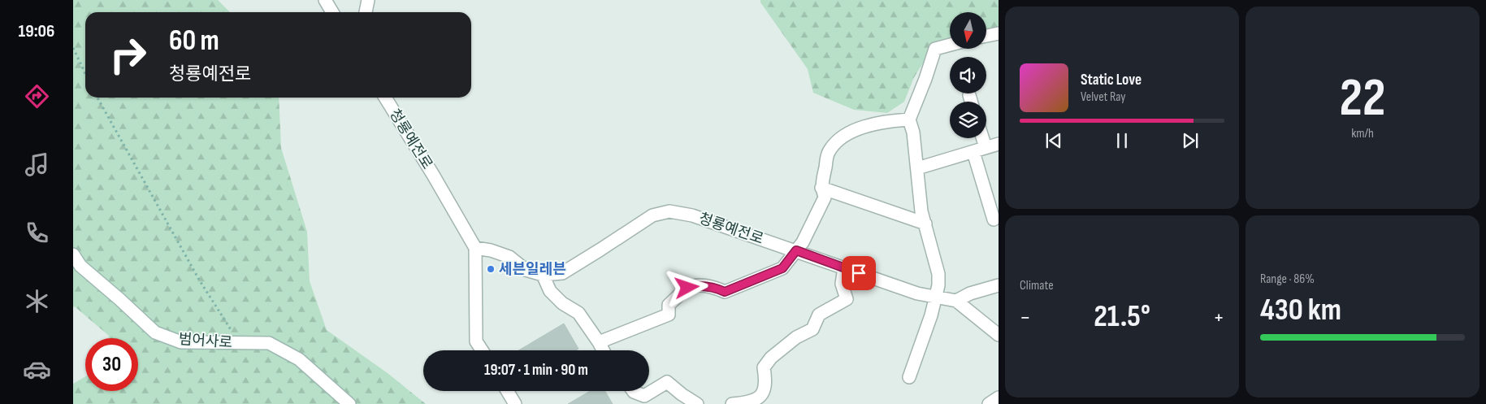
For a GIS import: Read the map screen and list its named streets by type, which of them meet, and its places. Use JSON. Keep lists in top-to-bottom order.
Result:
{
  "streets": {
    "street": ["청룡예전로", "범어사로"]
  },
  "places": ["세븐일레븐"],
  "north": "bottom",
  "page": {
    "tabs": "19:06",
    "tile": [
      ["22", "km/h"],
      "Climate",
      ["Range · 86%", "430 km"]
    ],
    "turn": ["60 m", "청룡예전로"],
    "song": ["Static Love", "Velvet Ray"],
    "heat": ["−", "21.5°", "+"],
    "limit": "30",
    "trip": "19:07 · 1 min · 90 m"
  }
}
